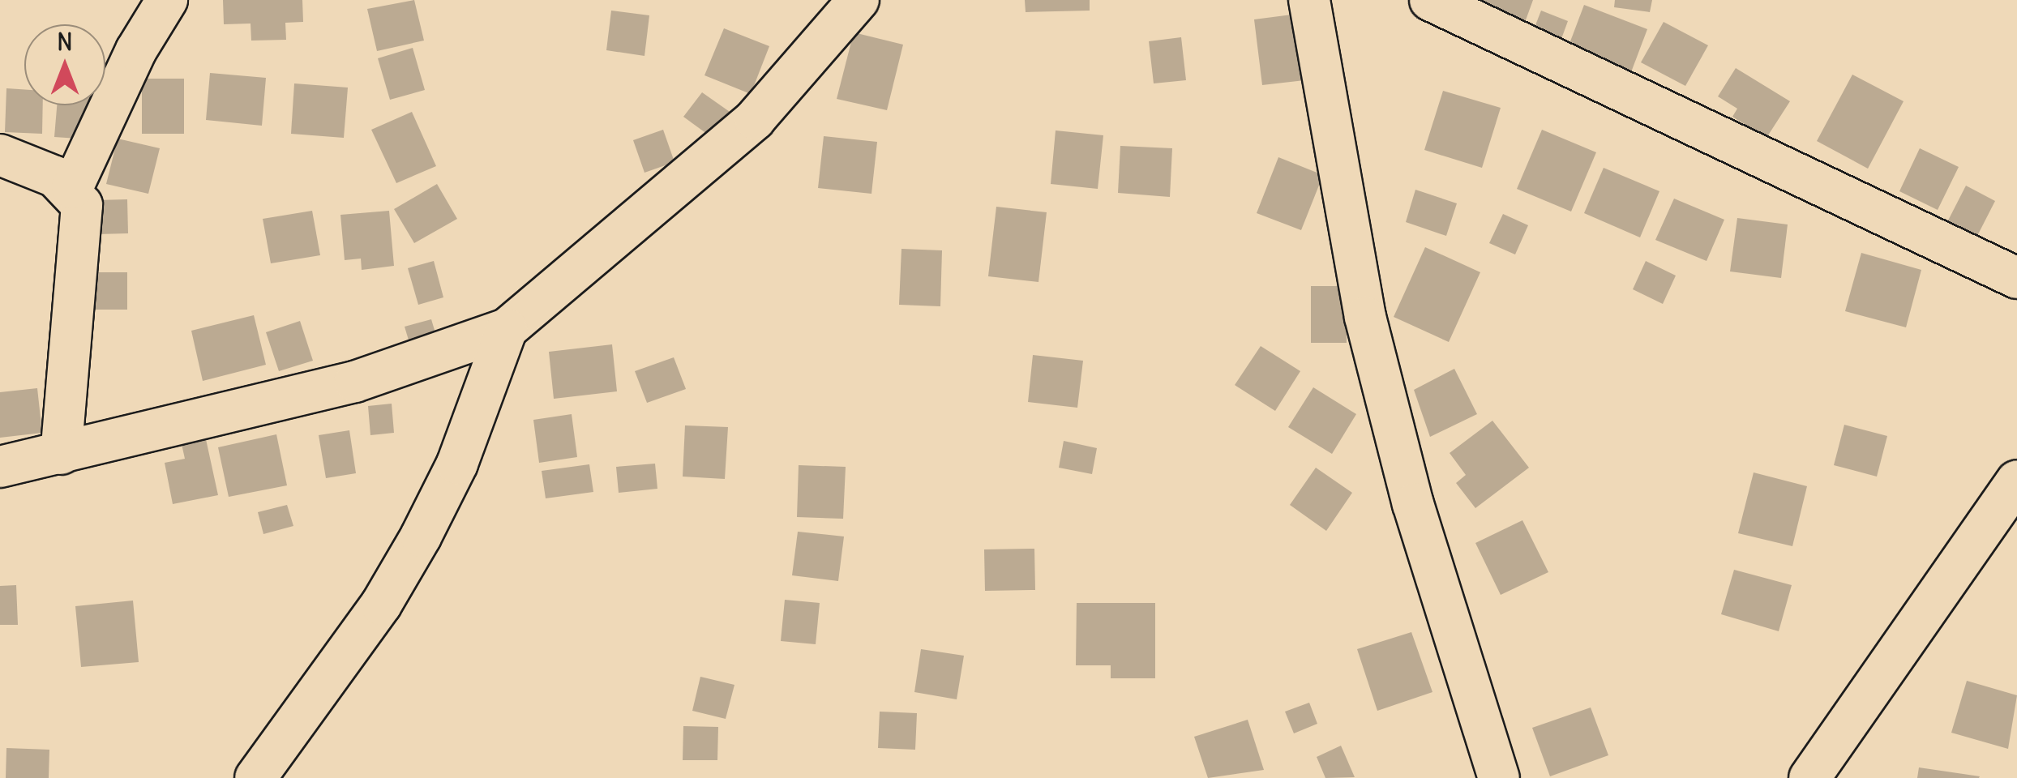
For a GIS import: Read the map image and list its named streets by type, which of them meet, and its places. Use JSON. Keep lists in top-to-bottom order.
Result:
{
  "north": "top"
}
